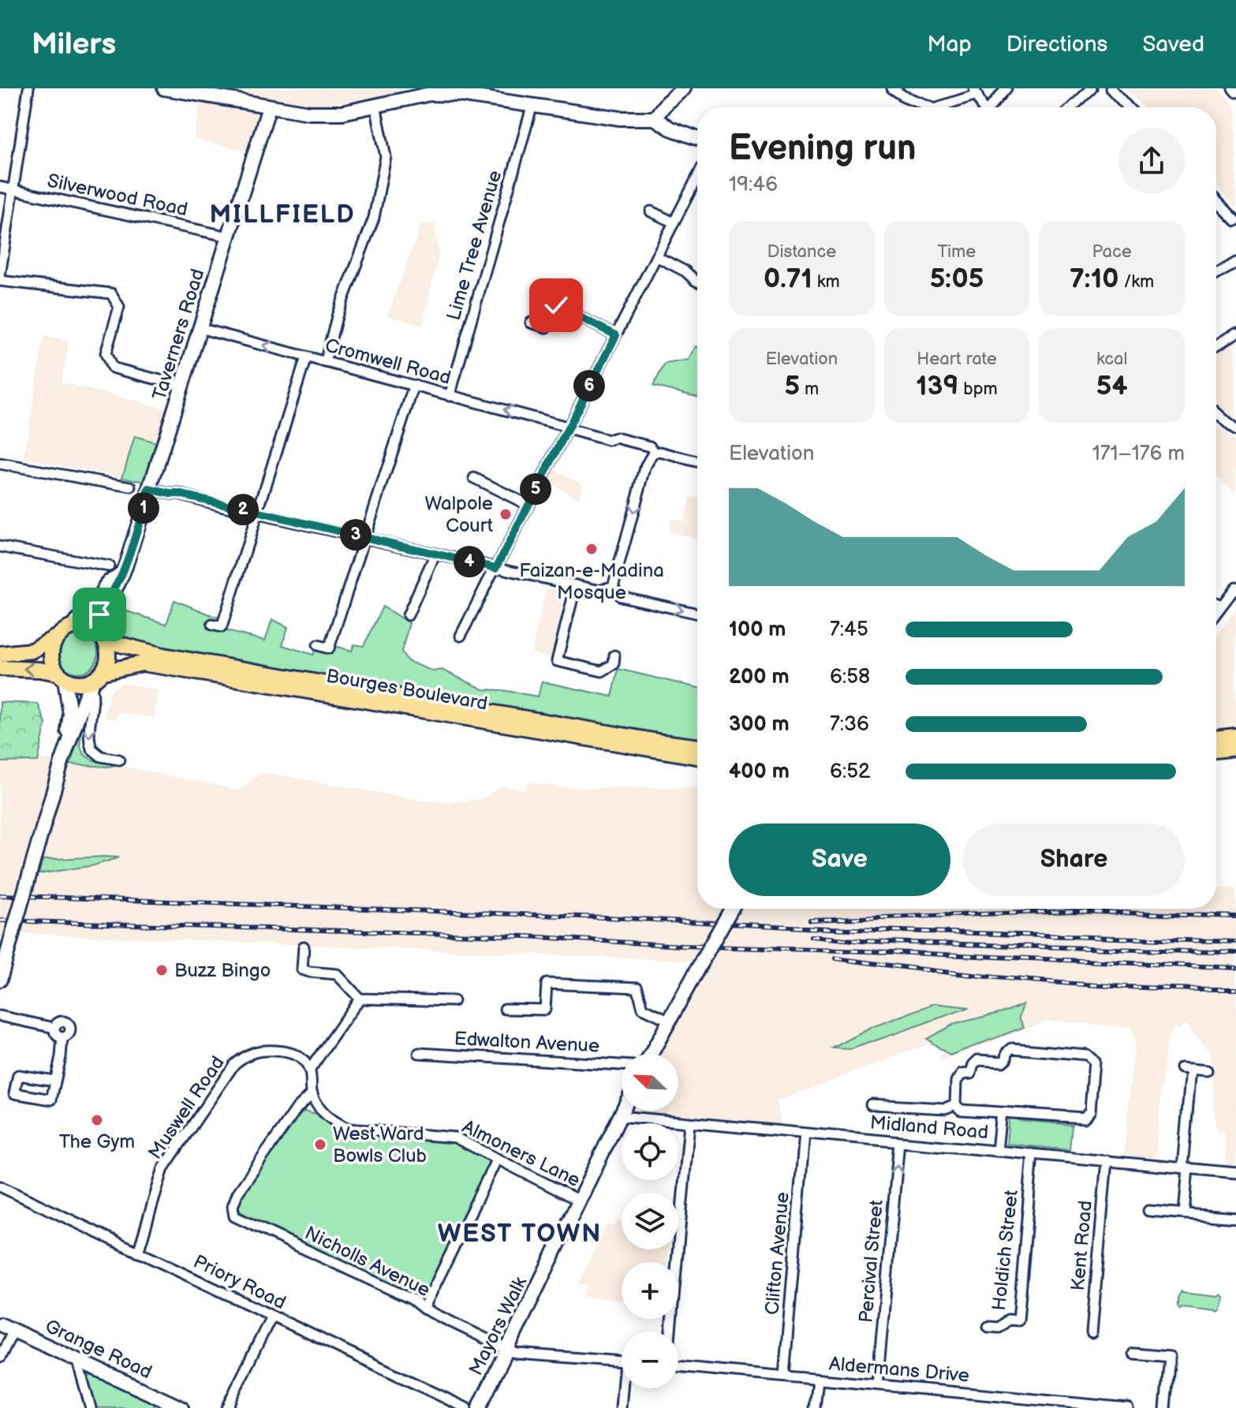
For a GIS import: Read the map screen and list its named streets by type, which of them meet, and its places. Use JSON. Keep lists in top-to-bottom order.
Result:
{
  "streets": {
    "main road": ["Bourges Boulevard"],
    "street": [
      "Silverwood Road",
      "Lime Tree Avenue",
      "Taverners Road",
      "Cromwell Road",
      "Edwalton Avenue",
      "Muswell Road",
      "Midland Road",
      "Almoners Lane",
      "Kent Road",
      "Holdich Street",
      "Clifton Avenue",
      "Nicholls Avenue",
      "Percival Street",
      "Priory Road",
      "Mayors Walk",
      "Grange Road",
      "Aldermans Drive"
    ]
  },
  "crossings": [
    ["Silverwood Road", "Taverners Road"],
    ["Lime Tree Avenue", "Cromwell Road"],
    ["Taverners Road", "Cromwell Road"],
    ["Taverners Road", "Bourges Boulevard"],
    ["Muswell Road", "Priory Road"],
    ["Midland Road", "Kent Road"],
    ["Midland Road", "Holdich Street"],
    ["Midland Road", "Clifton Avenue"],
    ["Midland Road", "Percival Street"],
    ["Midland Road", "Mayors Walk"],
    ["Almoners Lane", "Nicholls Avenue"],
    ["Almoners Lane", "Mayors Walk"],
    ["Clifton Avenue", "Aldermans Drive"],
    ["Nicholls Avenue", "Mayors Walk"],
    ["Percival Street", "Aldermans Drive"]
  ],
  "one_way": ["Cromwell Road", "Percival Street"],
  "districts": ["MILLFIELD", "WEST TOWN"],
  "places": [
    "Walpole Court",
    "Faizan-e-Madina Mosque",
    "Buzz Bingo",
    "The Gym",
    "West Ward Bowls Club"
  ],
  "north": "top left",
  "page": {
    "header": "Milers",
    "nav": ["Map", "Directions", "Saved"],
    "heading": ["Evening run", "19:46"],
    "stats": [
      ["Distance", "0.71 km"],
      ["Time", "5:05"],
      ["Pace", "7:10 /km"],
      ["Elevation", "5 m"],
      ["Heart rate", "139 bpm"],
      ["kcal", "54"]
    ],
    "pins": [
      "6",
      "5",
      "1",
      "2",
      "3",
      "4"
    ],
    "chart": ["Elevation", "171–176 m"],
    "list": [
      {
        "name": "100 m",
        "note": "7:45"
      },
      {
        "name": "200 m",
        "note": "6:58"
      },
      {
        "name": "300 m",
        "note": "7:36"
      },
      {
        "name": "400 m",
        "note": "6:52"
      }
    ],
    "buttons": ["Save", "Share"],
    "map_buttons": ["+", "−"]
  }
}
